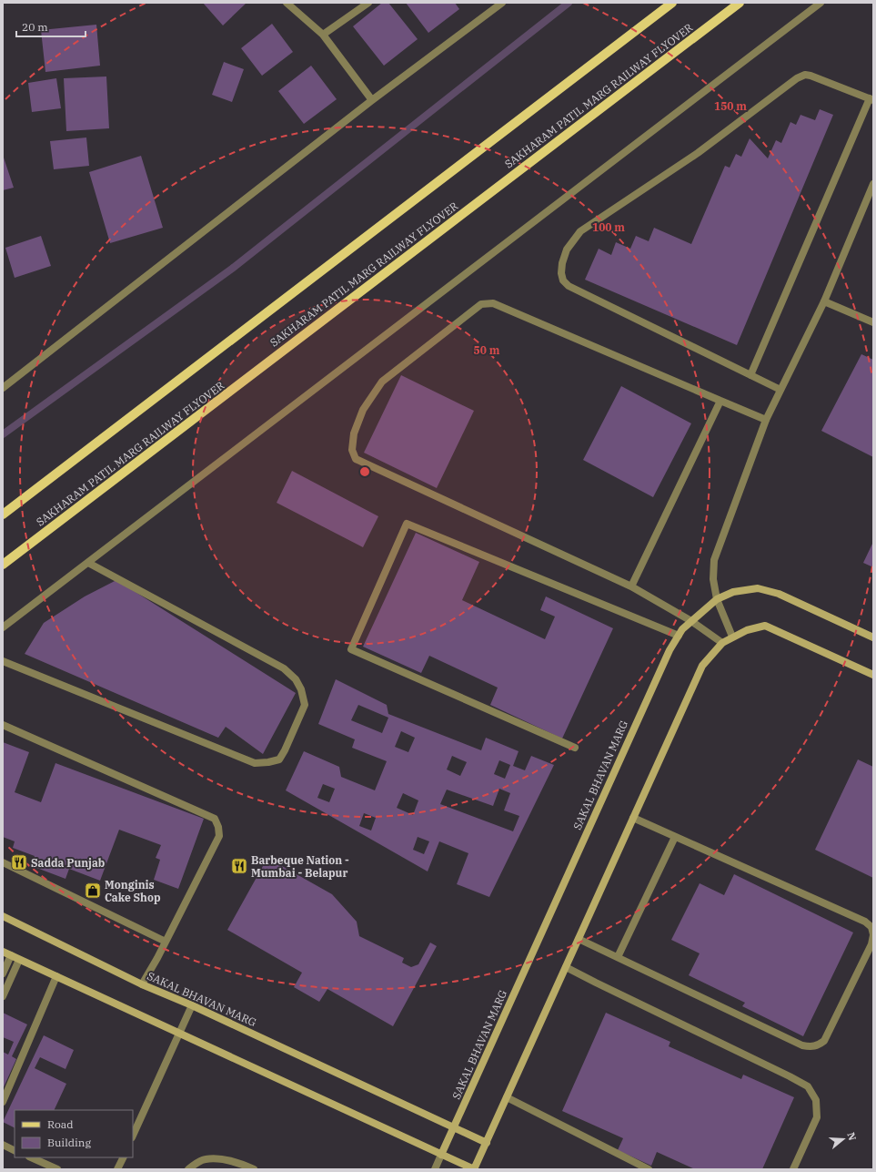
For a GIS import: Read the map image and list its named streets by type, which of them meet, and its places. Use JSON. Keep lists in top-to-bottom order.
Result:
{
  "streets": {
    "main road": ["SAKHARAM PATIL MARG RAILWAY FLYOVER", "SAKAL BHAVAN MARG"]
  },
  "places": {
    "restaurant": ["Sadda Punjab", "Barbeque Nation - Mumbai - Belapur"],
    "shop": ["Monginis Cake Shop"]
  },
  "legend": ["Road", "Building"],
  "scale_bar": "20 m",
  "north": "right",
  "rings": ["150 m", "100 m", "50 m"]
}
